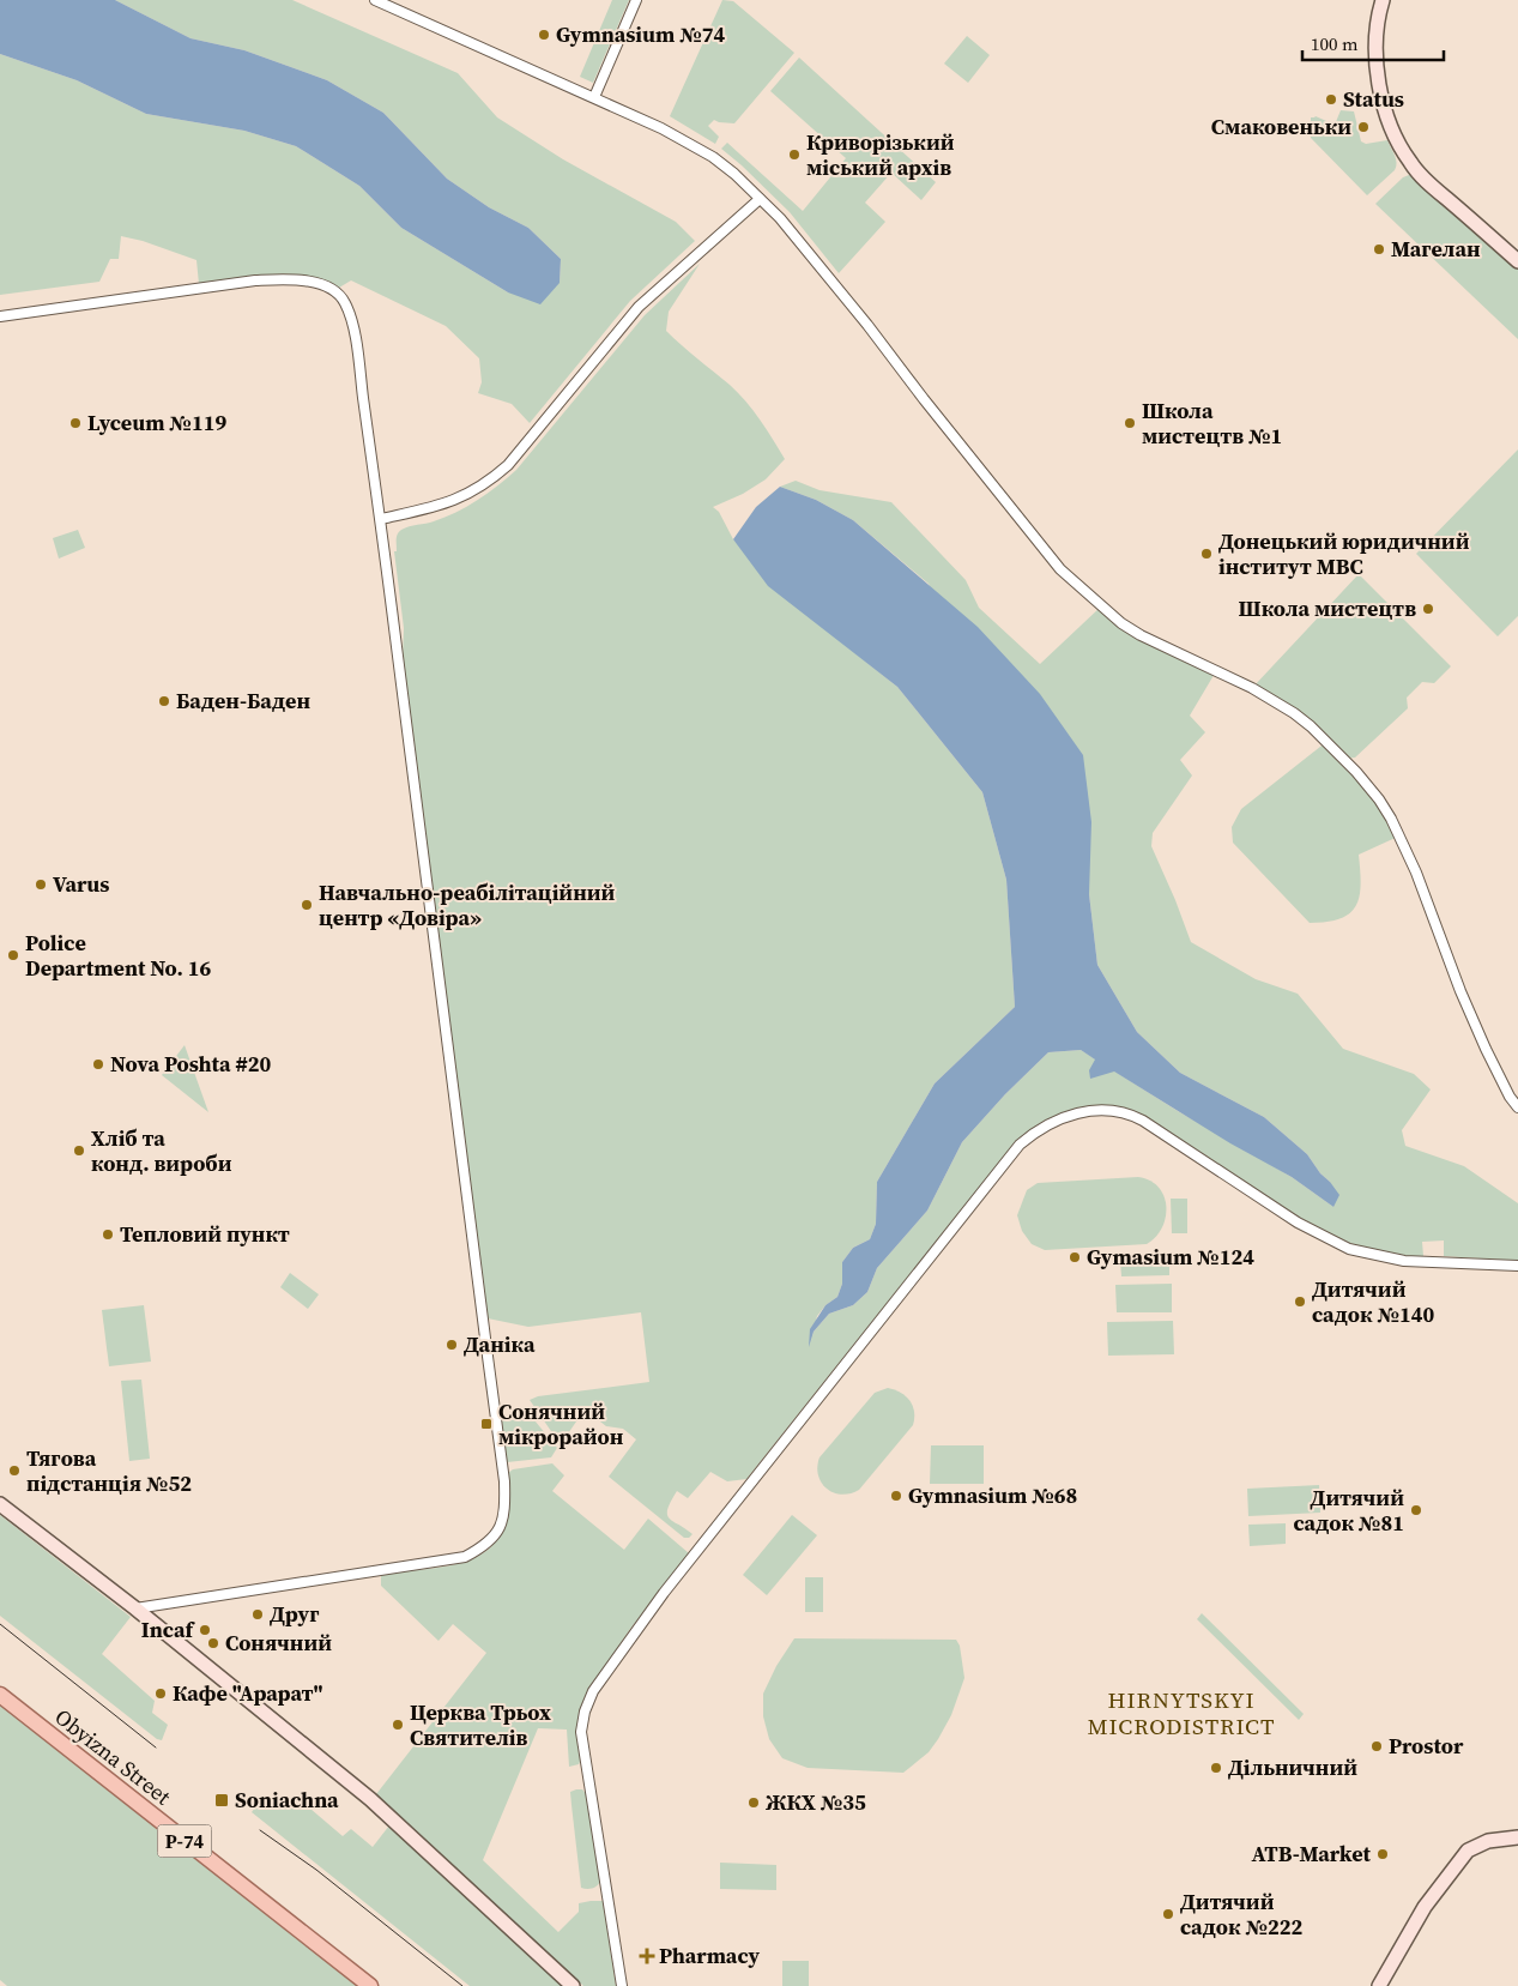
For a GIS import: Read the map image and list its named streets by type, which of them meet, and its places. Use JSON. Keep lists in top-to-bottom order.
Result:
{
  "streets": {
    "main road": ["Obyizna Street", "Р-74"]
  },
  "districts": ["HIRNYTSKYI MICRODISTRICT"],
  "places": {
    "other": [
      "Gymnasium №74",
      "Status",
      "Смаковеньки",
      "Криворізький міський архів",
      "Магелан",
      "Lyceum №119",
      "Школа мистецтв №1",
      "Донецький юридичний інститут МВС",
      "Школа мистецтв",
      "Баден-Баден",
      "Varus",
      "Навчально-реабілітаційний центр «Довіра»",
      "Police Department No. 16",
      "Nova Poshta #20",
      "Хліб та конд. вироби",
      "Тепловий пункт",
      "Gymasium №124",
      "Дитячий садок №140",
      "Даніка",
      "Тягова підстанція №52",
      "Gymnasium №68",
      "Дитячий садок №81",
      "Друг",
      "Incaf",
      "Сонячний",
      "Кафе \"Арарат\"",
      "Церква Трьох Святителів",
      "Prostor",
      "Дільничний",
      "ЖКХ №35",
      "ATB-Market",
      "Дитячий садок №222"
    ],
    "transit": ["Сонячний мікрорайон", "Soniachna"],
    "health": ["Pharmacy"]
  },
  "scale_bar": "100 m"
}
